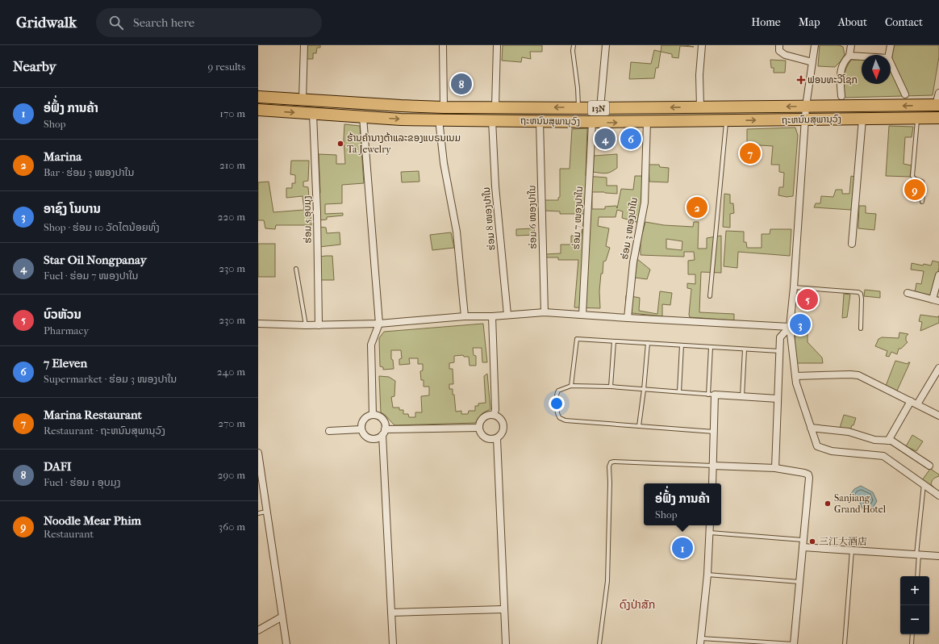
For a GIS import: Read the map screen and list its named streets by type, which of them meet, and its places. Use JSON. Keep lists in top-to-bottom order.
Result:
{
  "streets": {
    "highway": ["13N", "ຖະຫນົນສຸພານຸວົງ"],
    "street": [
      "ຮ່ອມ 6 ໜອງປາໃນ",
      "ຮ່ອມ 7 ໜອງປາໃນ",
      "ຮ່ອມ 8 ໜອງປາໃນ",
      "ຮ່ອມ 5 ອຸບມຸງ",
      "ຮ່ອມ 3 ໜອງປາໃນ"
    ]
  },
  "crossings": [
    ["ຖະຫນົນສຸພານຸວົງ", "ຮ່ອມ 6 ໜອງປາໃນ"],
    ["ຖະຫນົນສຸພານຸວົງ", "ຮ່ອມ 7 ໜອງປາໃນ"],
    ["ຖະຫນົນສຸພານຸວົງ", "ຮ່ອມ 8 ໜອງປາໃນ"],
    ["ຖະຫນົນສຸພານຸວົງ", "ຮ່ອມ 5 ອຸບມຸງ"],
    ["ຖະຫນົນສຸພານຸວົງ", "ຮ່ອມ 3 ໜອງປາໃນ"]
  ],
  "districts": ["ດົງປ່າສັກ"],
  "places": {
    "health": ["ຟອນທະວີໂຊກ"],
    "other": ["ຮ້ານຄຳນາງຕ້າແລະຂອງແບຣນເນມ Ta Jewelry", "Sanjiang Grand Hotel", "三江大酒店"]
  },
  "north": "bottom",
  "page": {
    "header": "Gridwalk",
    "search": "Search here",
    "nav": [
      "Home",
      "Map",
      "About",
      "Contact"
    ],
    "heading": ["Nearby", "9 results"],
    "pins": [
      "8",
      "4",
      "6",
      "7",
      "9",
      "2",
      "5",
      "3",
      "1"
    ],
    "list": [
      {
        "mark": "1",
        "name": "ອ່ຟົ້່ງ ການຄ້າ",
        "note": "Shop",
        "value": "170 m"
      },
      {
        "mark": "2",
        "name": "Marina",
        "note": "Bar · ຮ່ອມ 3 ໜອງປາໃນ",
        "value": "210 m"
      },
      {
        "mark": "3",
        "name": "ອາຊົງ ໂນບານ",
        "note": "Shop · ຮ່ອມ 10 ວັດໄຕນ້ອຍທົ່ງ",
        "value": "220 m"
      },
      {
        "mark": "4",
        "name": "Star Oil Nongpanay",
        "note": "Fuel · ຮ່ອມ 7 ໜອງປາໃນ",
        "value": "230 m"
      },
      {
        "mark": "5",
        "name": "ບົວຫັວນ",
        "note": "Pharmacy",
        "value": "230 m"
      },
      {
        "mark": "6",
        "name": "7 Eleven",
        "note": "Supermarket · ຮ່ອມ 3 ໜອງປາໃນ",
        "value": "240 m"
      },
      {
        "mark": "7",
        "name": "Marina Restaurant",
        "note": "Restaurant · ຖະຫນົນສຸພານຸວົງ",
        "value": "270 m"
      },
      {
        "mark": "8",
        "name": "DAFI",
        "note": "Fuel · ຮ່ອມ 1 ອຸບມຸງ",
        "value": "290 m"
      },
      {
        "mark": "9",
        "name": "Noodle Mear Phim",
        "note": "Restaurant",
        "value": "360 m"
      }
    ],
    "popup": ["ອ່ຟົ້່ງ ການຄ້າ", "Shop"],
    "map_buttons": ["+", "−"]
  }
}
